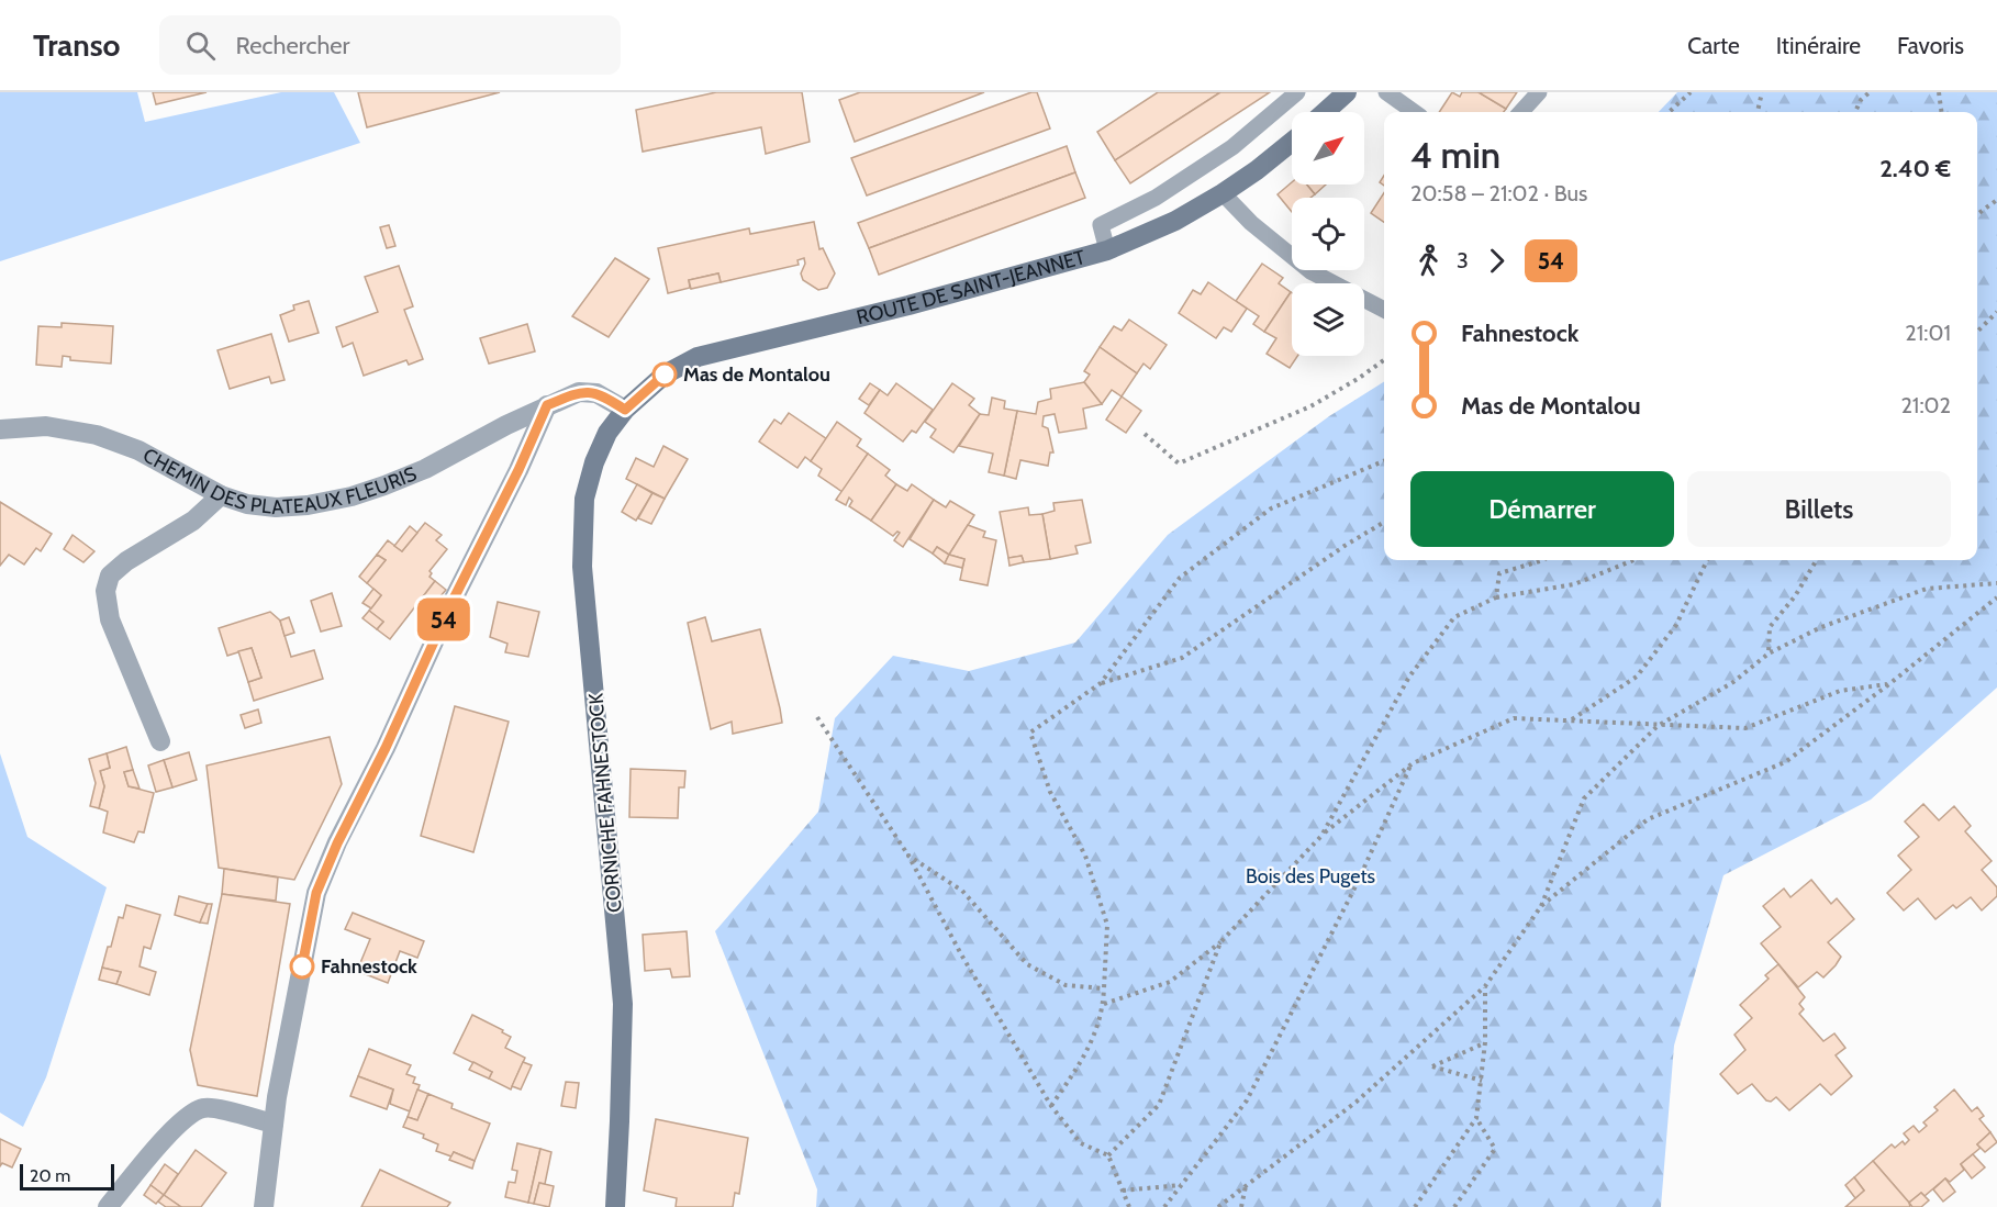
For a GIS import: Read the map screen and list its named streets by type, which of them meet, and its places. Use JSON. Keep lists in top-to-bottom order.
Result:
{
  "streets": {
    "main road": ["ROUTE DE SAINT-JEANNET", "CORNICHE FAHNESTOCK"],
    "street": ["CHEMIN DES PLATEAUX FLEURIS"]
  },
  "crossings": [
    ["ROUTE DE SAINT-JEANNET", "CHEMIN DES PLATEAUX FLEURIS"],
    ["ROUTE DE SAINT-JEANNET", "CORNICHE FAHNESTOCK"],
    ["CHEMIN DES PLATEAUX FLEURIS", "CORNICHE FAHNESTOCK"]
  ],
  "parks": ["Bois des Pugets"],
  "places": ["Mas de Montalou", "Fahnestock"],
  "lines": ["bus line 54"],
  "scale_bar": "20 m",
  "north": "top right",
  "page": {
    "header": "Transo",
    "search": "Rechercher",
    "nav": ["Carte", "Itinéraire", "Favoris"],
    "on_map": "54",
    "heading": ["4 min", "20:58 – 21:02 · Bus", "2.40 €"],
    "legs": ["3", "54"],
    "list": [
      {
        "name": "Fahnestock",
        "value": "21:01"
      },
      {
        "name": "Mas de Montalou",
        "value": "21:02"
      }
    ],
    "buttons": ["Démarrer", "Billets"],
    "scale": "20 m"
  }
}
